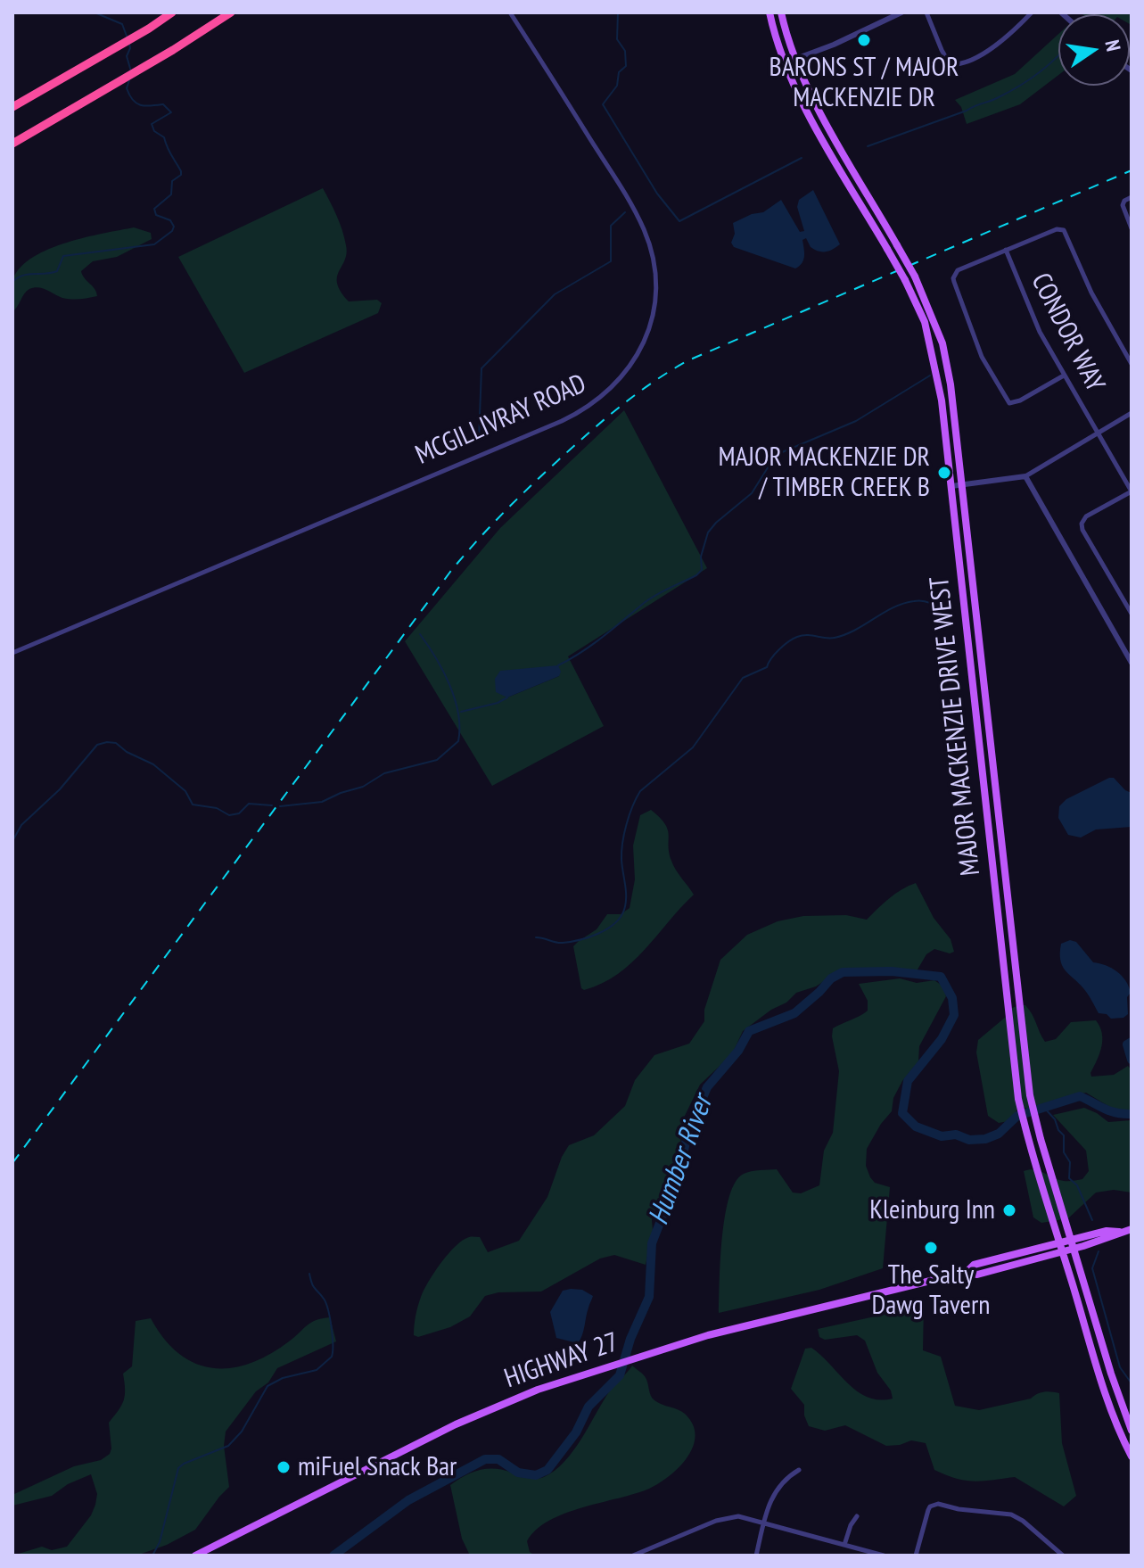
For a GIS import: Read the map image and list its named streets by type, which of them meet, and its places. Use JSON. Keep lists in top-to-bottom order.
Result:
{
  "streets": {
    "main road": ["MAJOR MACKENZIE DRIVE WEST", "HIGHWAY 27"],
    "street": ["CONDOR WAY", "MCGILLIVRAY ROAD"]
  },
  "crossings": [
    ["MAJOR MACKENZIE DRIVE WEST", "HIGHWAY 27"]
  ],
  "water": ["Humber River"],
  "places": [
    "BARONS ST / MAJOR MACKENZIE DR",
    "MAJOR MACKENZIE DR / TIMBER CREEK B",
    "Kleinburg Inn",
    "The Salty Dawg Tavern",
    "miFuel Snack Bar"
  ],
  "north": "right"
}
